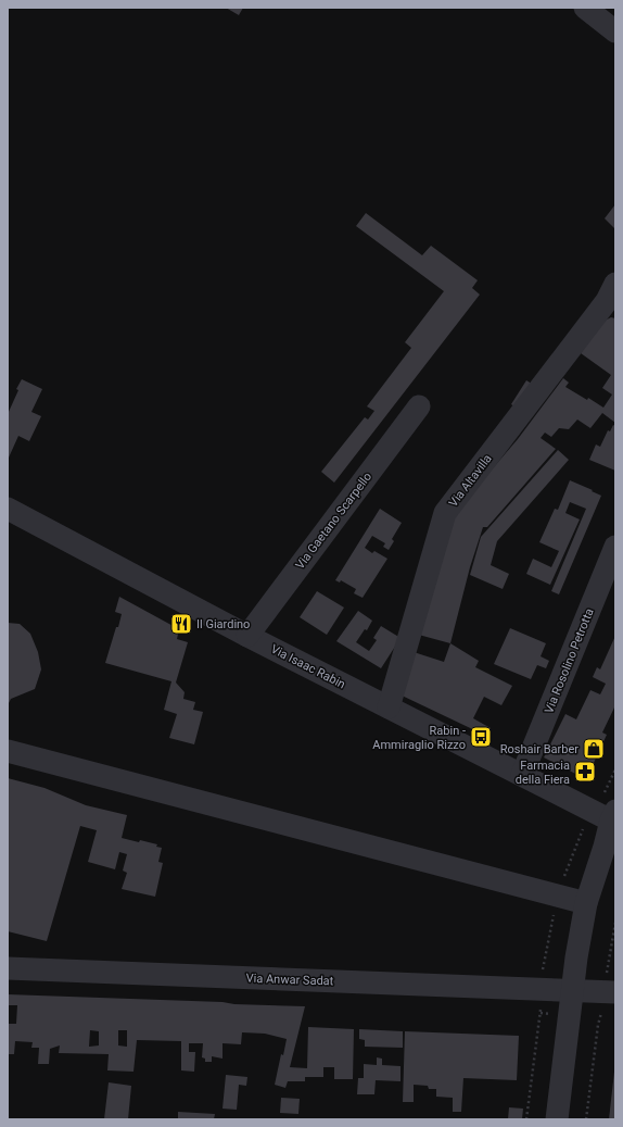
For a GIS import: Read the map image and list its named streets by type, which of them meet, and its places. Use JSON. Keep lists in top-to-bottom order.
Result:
{
  "streets": {
    "street": [
      "Via Altavilla",
      "Via Gaetano Scarpello",
      "Via Rosolino Petrotta",
      "Via Isaac Rabin",
      "Via Anwar Sadat"
    ]
  },
  "crossings": [
    ["Via Altavilla", "Via Isaac Rabin"],
    ["Via Gaetano Scarpello", "Via Isaac Rabin"],
    ["Via Rosolino Petrotta", "Via Isaac Rabin"]
  ],
  "places": {
    "restaurant": ["Il Giardino"],
    "bus stop": ["Rabin - Ammiraglio Rizzo"],
    "shop": ["Roshair Barber"],
    "pharmacy": ["Farmacia della Fiera"]
  }
}
